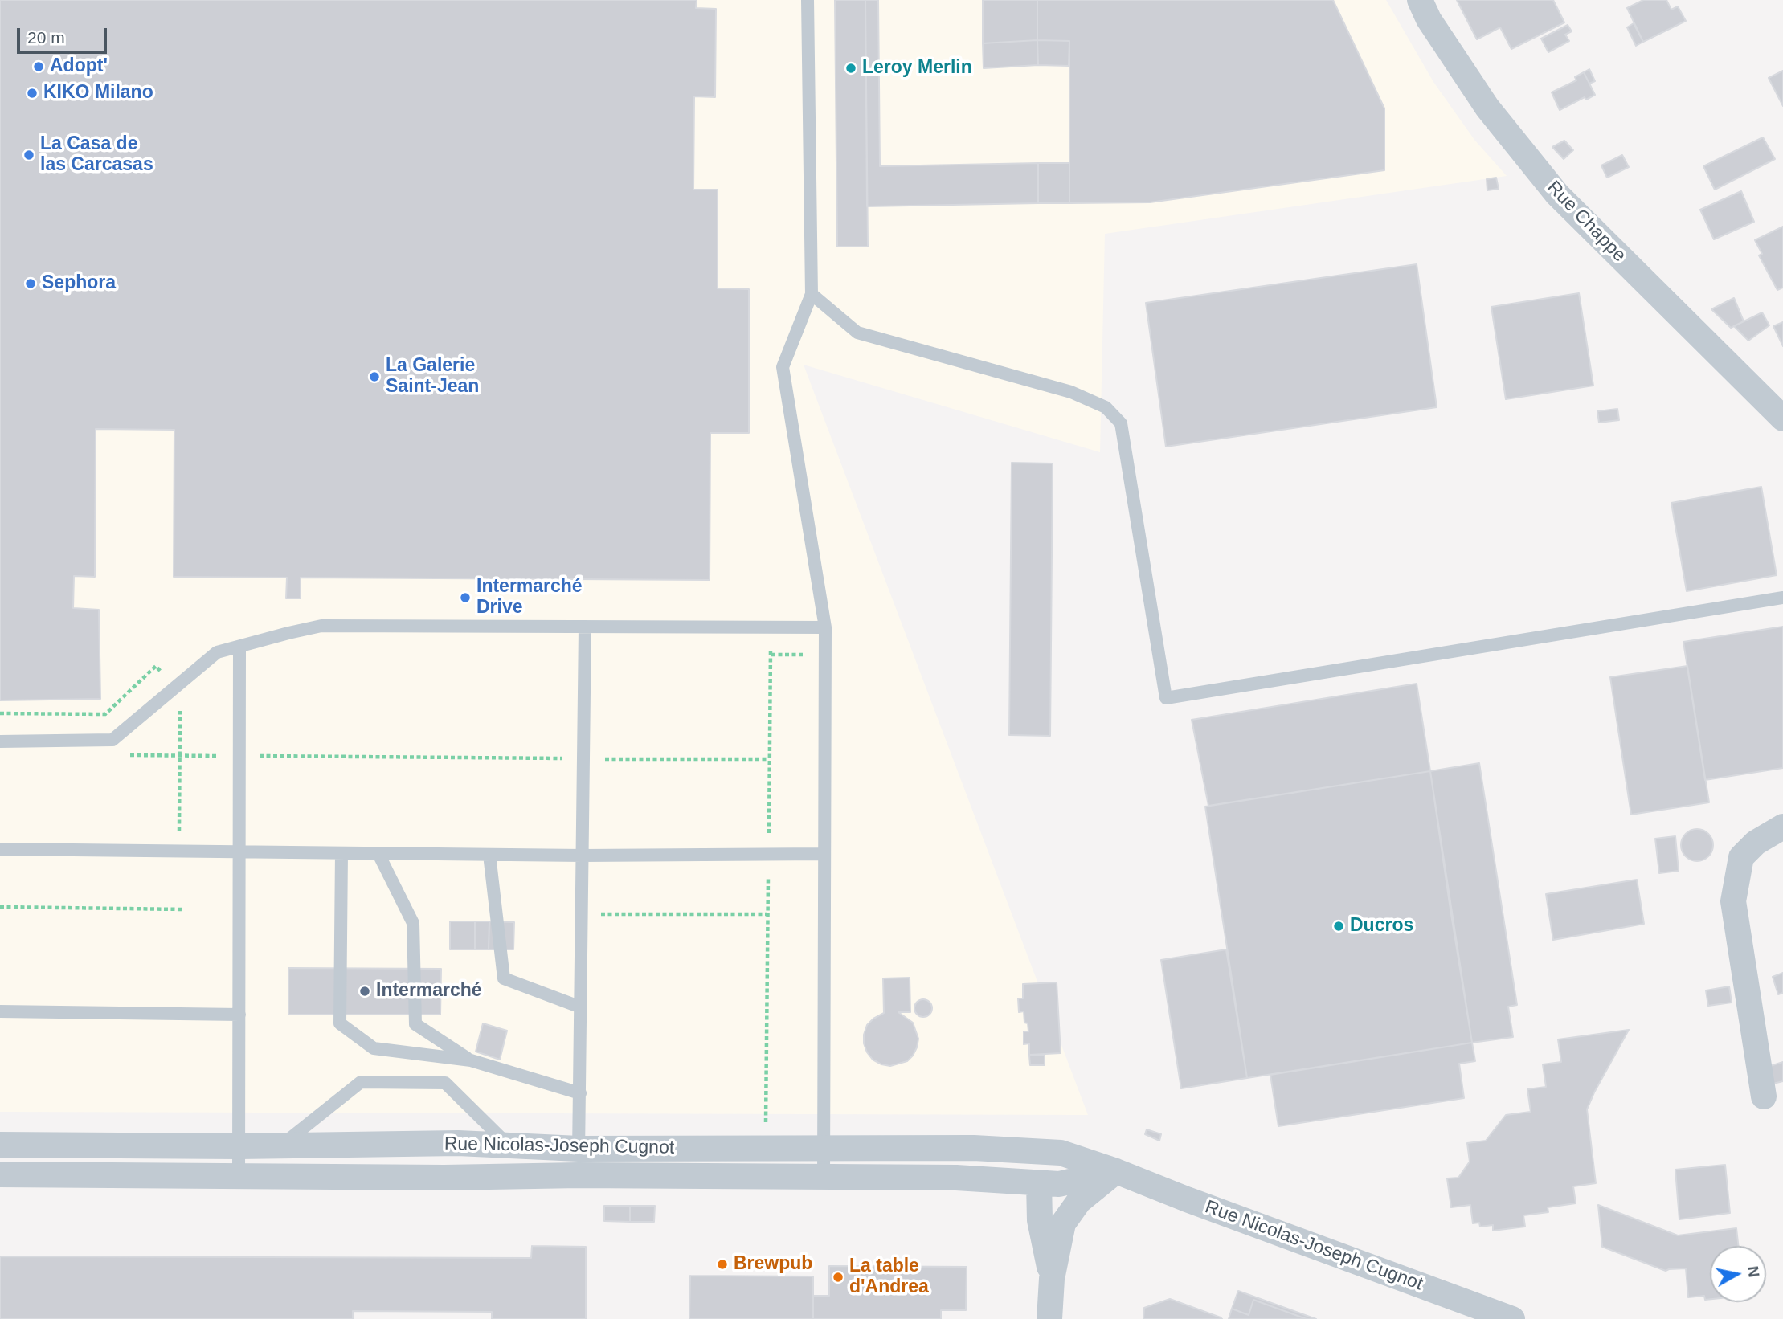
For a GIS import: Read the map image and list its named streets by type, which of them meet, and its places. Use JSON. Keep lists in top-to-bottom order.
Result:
{
  "streets": {
    "street": ["Rue Chappe", "Rue Nicolas-Joseph Cugnot"]
  },
  "places": [
    "Adopt'",
    "Leroy Merlin",
    "KIKO Milano",
    "La Casa de las Carcasas",
    "Sephora",
    "La Galerie Saint-Jean",
    "Intermarché Drive",
    "Ducros",
    "Intermarché",
    "Brewpub",
    "La table d'Andrea"
  ],
  "scale_bar": "20 m",
  "north": "right"
}
